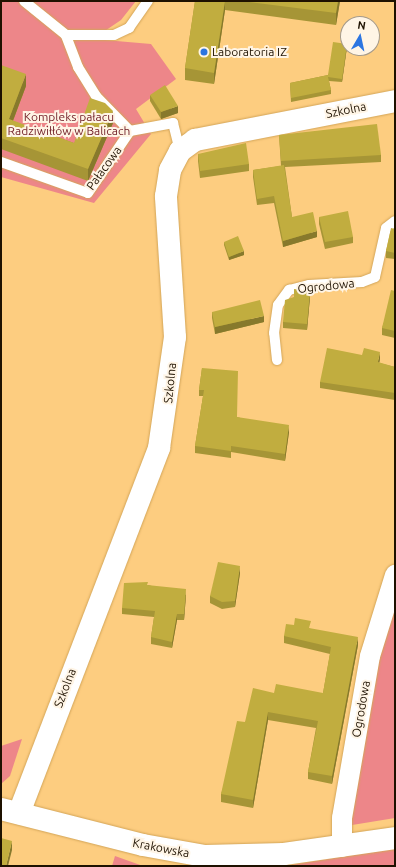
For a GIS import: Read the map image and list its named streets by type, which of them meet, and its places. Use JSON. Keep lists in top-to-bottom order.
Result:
{
  "streets": {
    "street": ["Szkolna", "Ogrodowa", "Krakowska"],
    "lane": ["Pałacowa"]
  },
  "crossings": [
    ["Szkolna", "Krakowska"],
    ["Ogrodowa", "Krakowska"]
  ],
  "parks": ["Kompleks pałacu Radziwiłłów w Balicach"],
  "places": ["Laboratoria IZ"],
  "north": "top"
}
